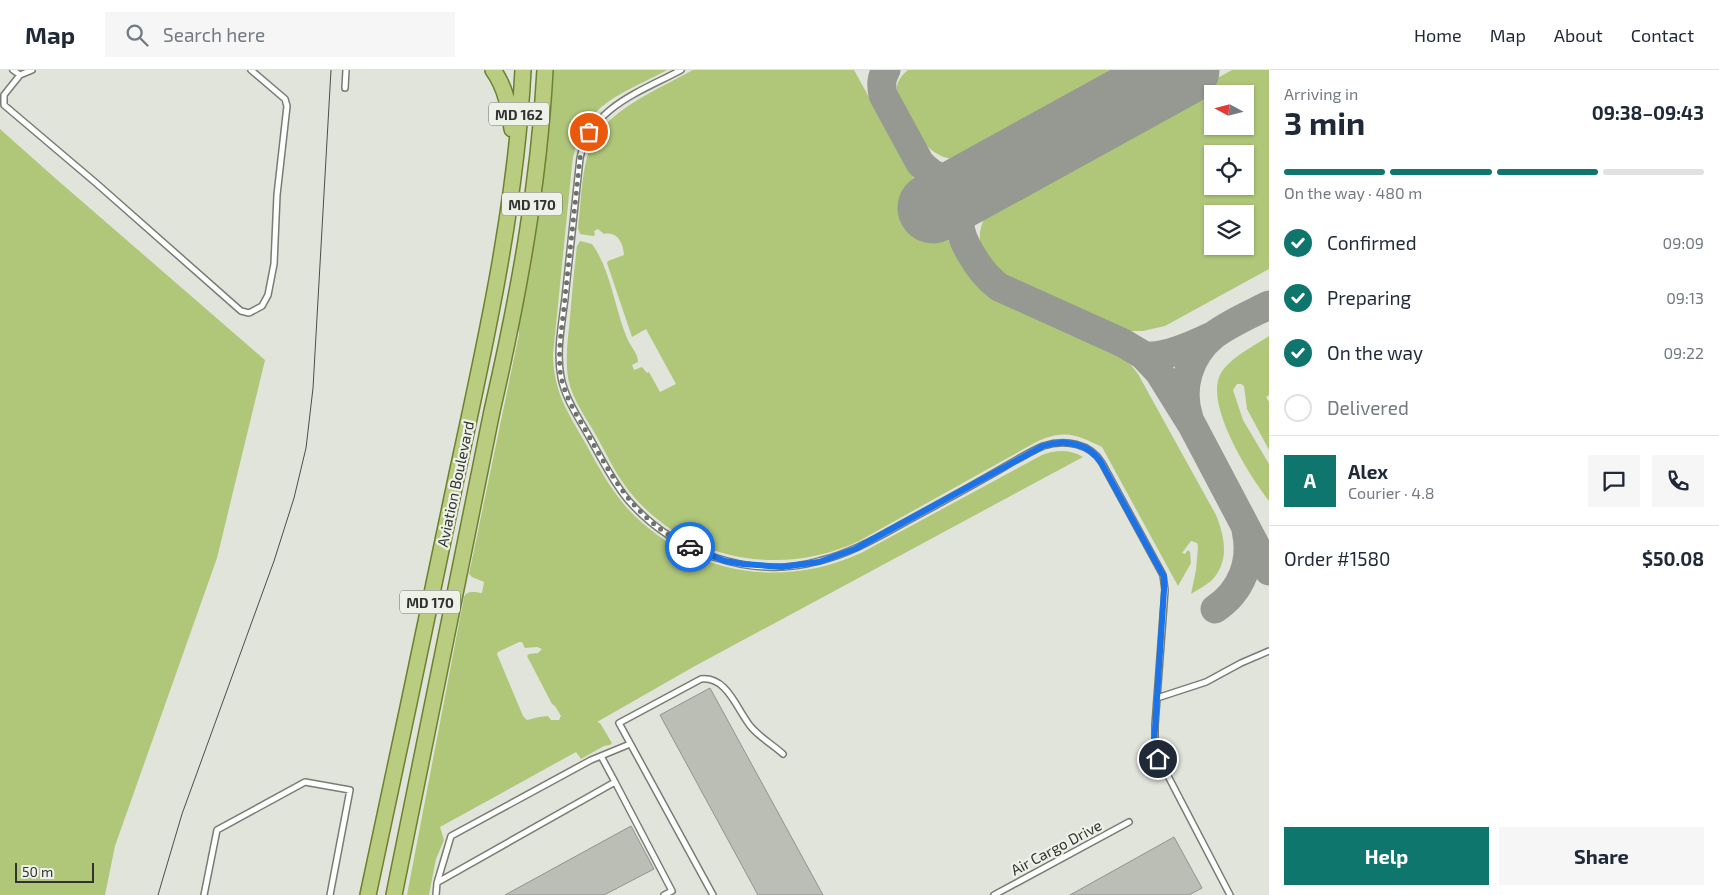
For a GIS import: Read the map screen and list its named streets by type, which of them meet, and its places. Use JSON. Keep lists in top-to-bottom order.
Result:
{
  "streets": {
    "main road": ["MD 162", "MD 170", "Aviation Boulevard"],
    "lane": ["Air Cargo Drive"]
  },
  "crossings": [
    ["MD 170", "Aviation Boulevard"]
  ],
  "scale_bar": "50 m",
  "north": "left",
  "page": {
    "header": "Map",
    "search": "Search here",
    "nav": [
      "Home",
      "Map",
      "About",
      "Contact"
    ],
    "heading": ["3 min", "Arriving in", "09:38–09:43"],
    "panel": [
      "Alex",
      "Courier · 4.8",
      "Order #1580",
      "$50.08"
    ],
    "bar": "On the way · 480 m",
    "list": [
      ["Confirmed", "09:09"],
      ["Preparing", "09:13"],
      ["On the way", "09:22"],
      "Delivered"
    ],
    "round": "A",
    "buttons": ["Help", "Share"],
    "scale": "50 m"
  }
}
